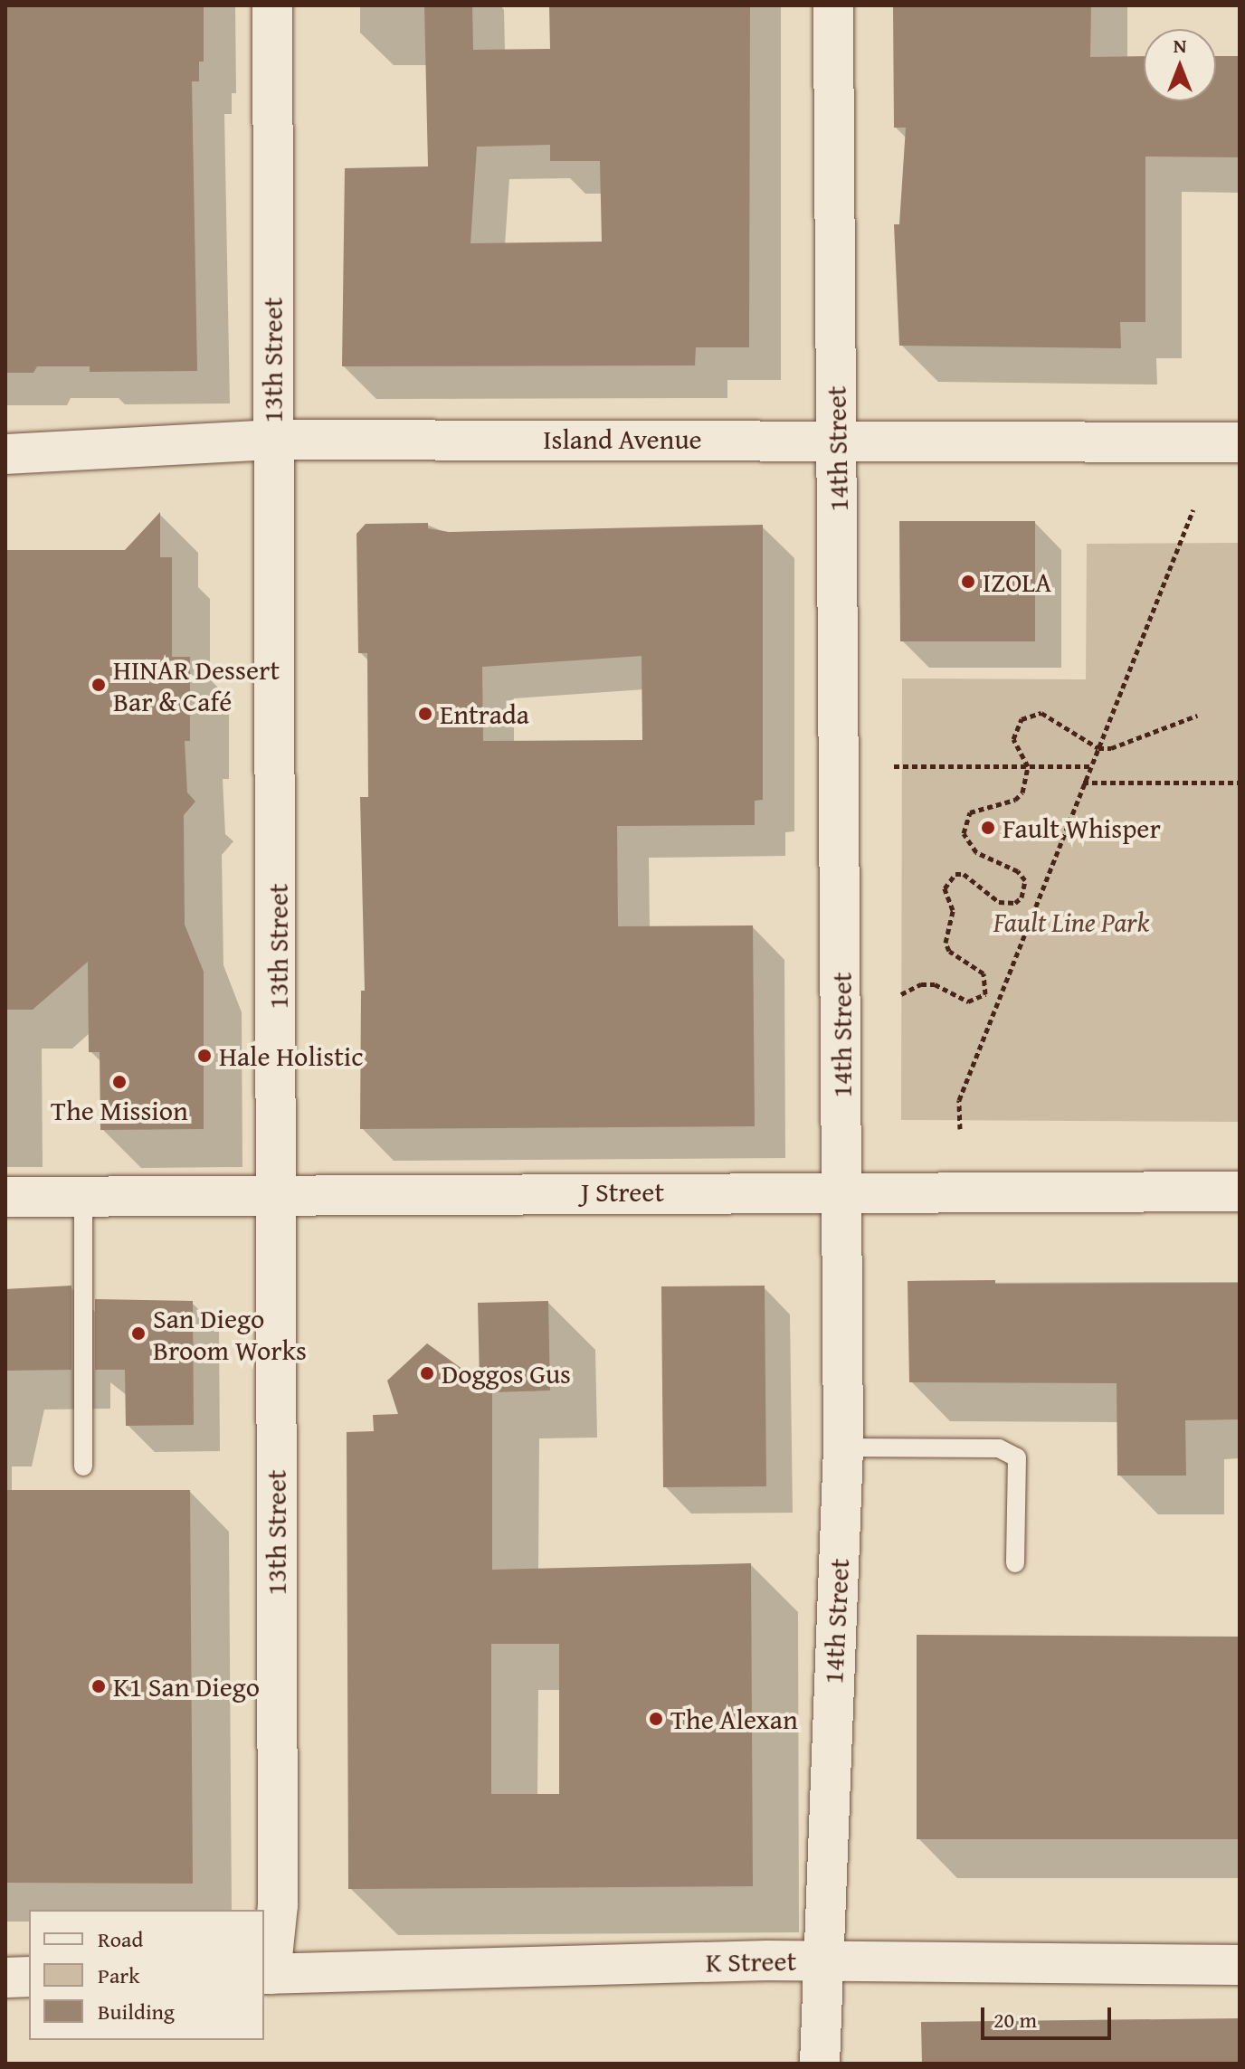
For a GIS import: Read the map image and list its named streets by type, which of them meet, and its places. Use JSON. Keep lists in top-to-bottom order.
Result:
{
  "streets": {
    "main road": [
      "13th Street",
      "Island Avenue",
      "14th Street",
      "J Street",
      "K Street"
    ]
  },
  "crossings": [
    ["13th Street", "Island Avenue"],
    ["13th Street", "J Street"],
    ["13th Street", "K Street"],
    ["Island Avenue", "14th Street"],
    ["14th Street", "J Street"],
    ["14th Street", "K Street"]
  ],
  "parks": ["Fault Line Park"],
  "places": [
    "IZOLA",
    "HINAR Dessert Bar & Café",
    "Entrada",
    "Fault Whisper",
    "Hale Holistic",
    "The Mission",
    "San Diego Broom Works",
    "Doggos Gus",
    "K1 San Diego",
    "The Alexan"
  ],
  "legend": ["Road", "Park", "Building"],
  "scale_bar": "20 m",
  "north": "top"
}
